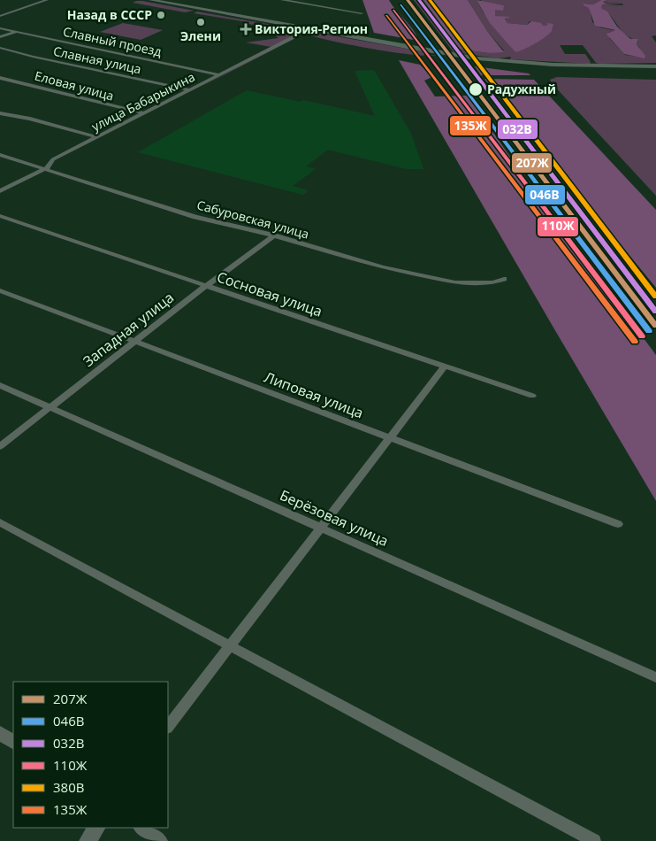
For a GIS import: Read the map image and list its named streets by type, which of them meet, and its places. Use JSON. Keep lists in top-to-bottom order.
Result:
{
  "streets": {
    "street": [
      "Славный проезд",
      "Славная улица",
      "Еловая улица",
      "улица Бабарыкина",
      "Сабуровская улица",
      "Сосновая улица",
      "Западная улица",
      "Липовая улица",
      "Берёзовая улица"
    ]
  },
  "crossings": [
    ["Славный проезд", "улица Бабарыкина"],
    ["Славная улица", "улица Бабарыкина"],
    ["Еловая улица", "улица Бабарыкина"],
    ["улица Бабарыкина", "Сабуровская улица"],
    ["Сабуровская улица", "Западная улица"],
    ["Сосновая улица", "Западная улица"],
    ["Западная улица", "Липовая улица"],
    ["Западная улица", "Берёзовая улица"]
  ],
  "places": {
    "other": ["Назад в СССР", "Элени", "Радужный"],
    "health": ["Виктория-Регион"]
  },
  "lines": [
    "transit line 207Ж",
    "transit line 032В",
    "transit line 380В",
    "transit line 046В",
    "transit line 110Ж",
    "transit line 135Ж"
  ],
  "legend": [
    "207Ж",
    "046В",
    "032В",
    "110Ж",
    "380В",
    "135Ж"
  ]
}
